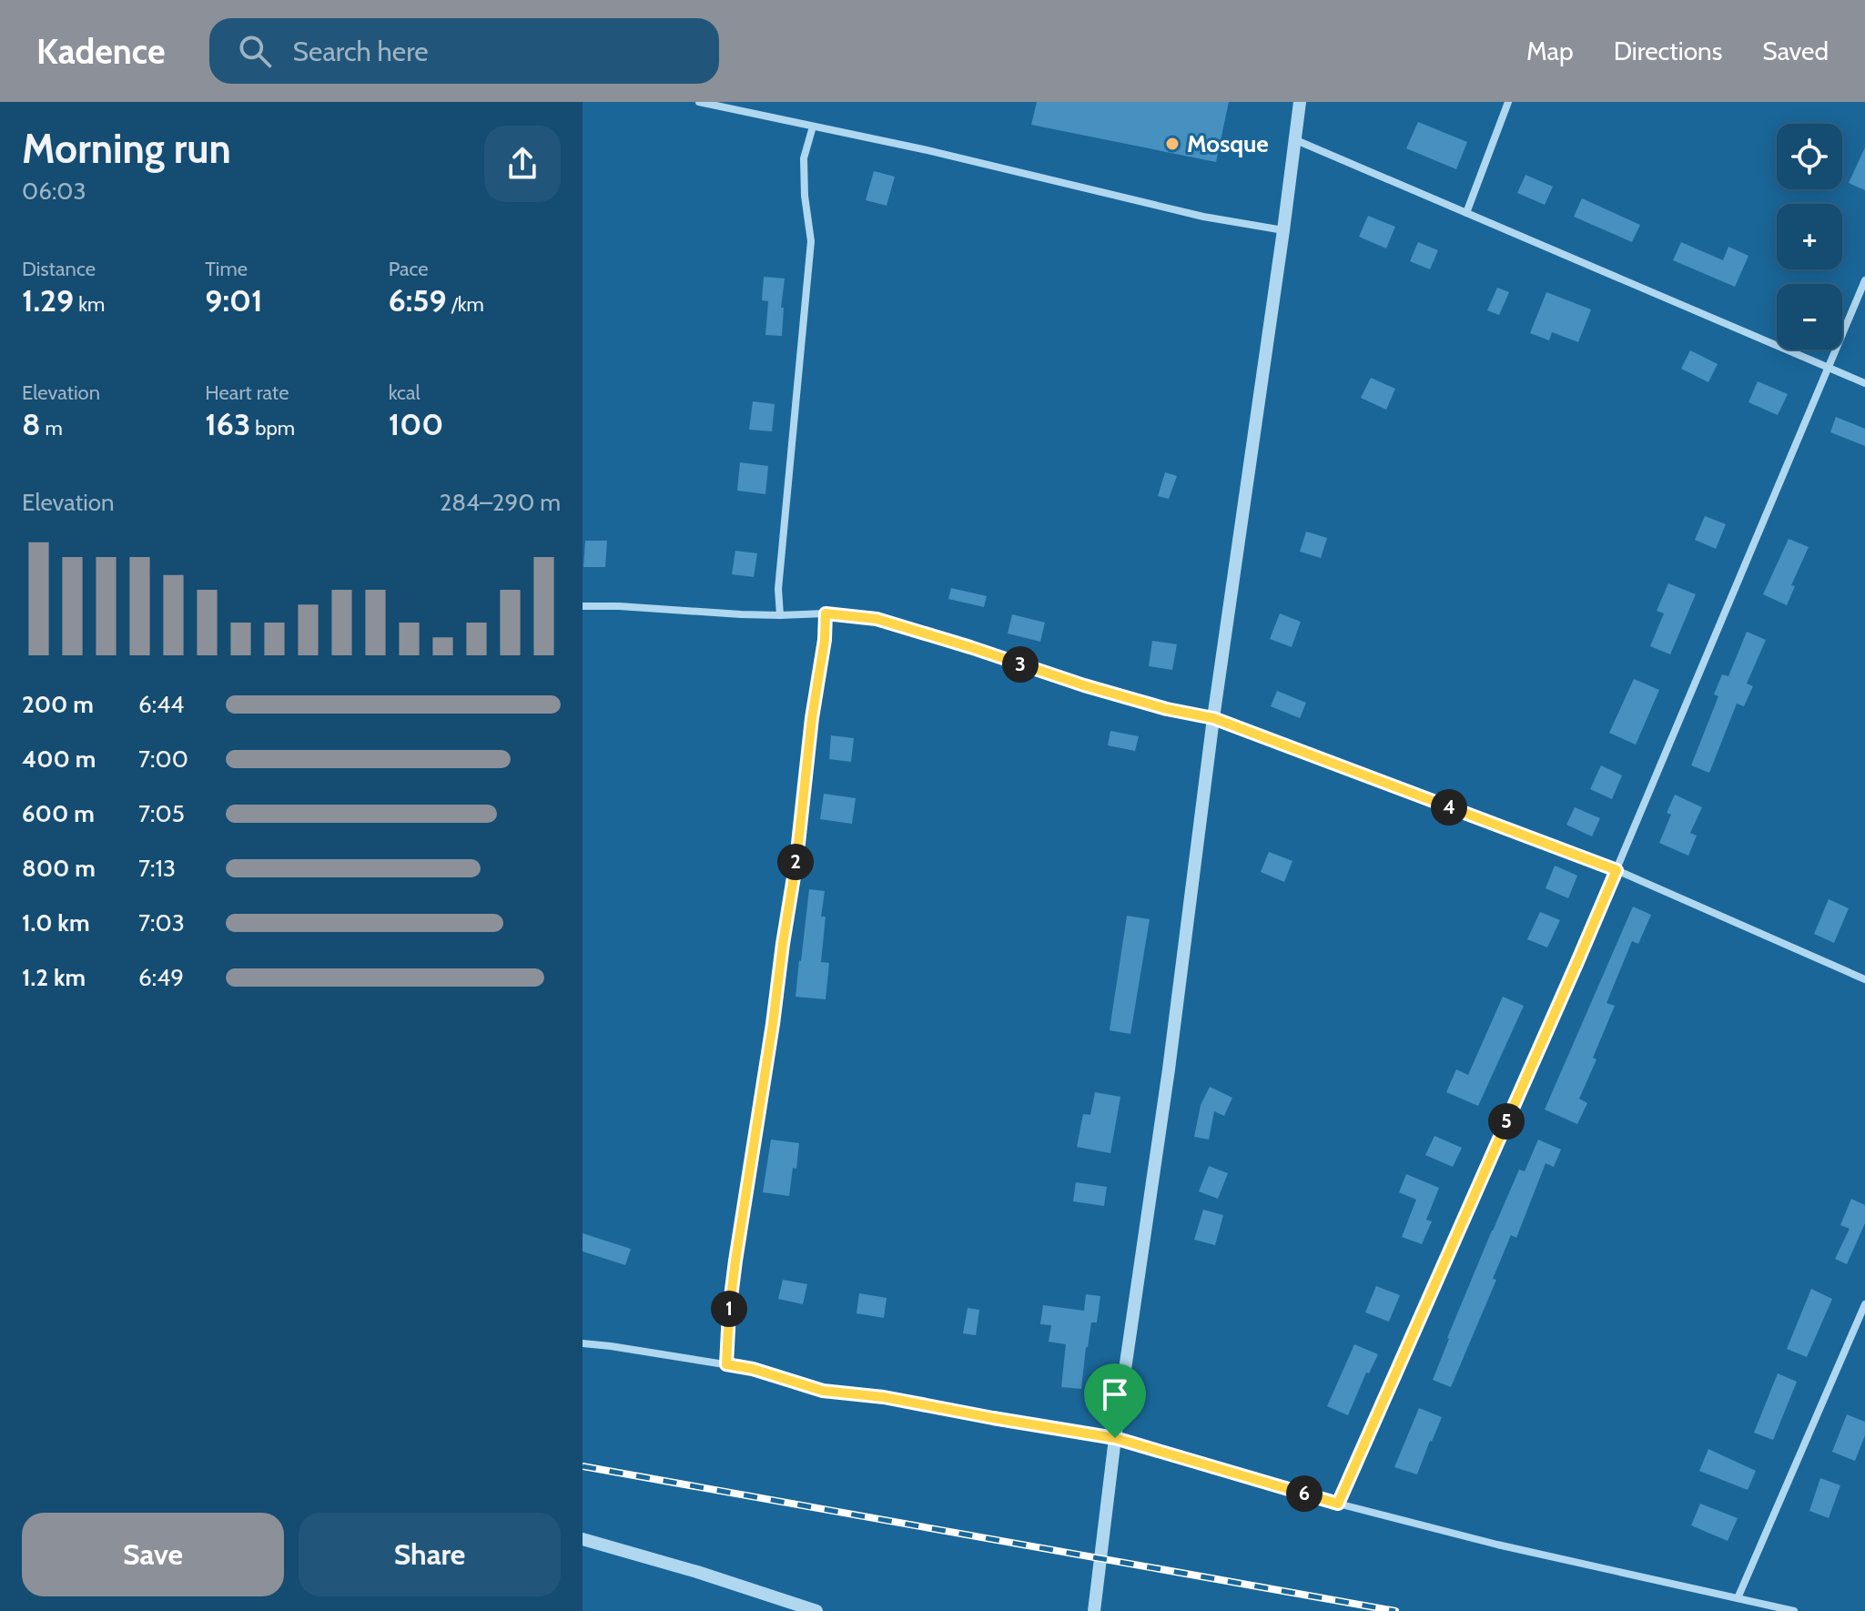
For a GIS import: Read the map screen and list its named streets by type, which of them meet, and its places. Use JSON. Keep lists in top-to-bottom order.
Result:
{
  "places": ["Mosque"],
  "page": {
    "header": "Kadence",
    "search": "Search here",
    "nav": ["Map", "Directions", "Saved"],
    "heading": ["Morning run", "06:03"],
    "map_buttons": ["+", "−"],
    "stats": [
      ["Distance", "1.29 km"],
      ["Time", "9:01"],
      ["Pace", "6:59 /km"],
      ["Elevation", "8 m"],
      ["Heart rate", "163 bpm"],
      ["kcal", "100"]
    ],
    "chart": ["Elevation", "284–290 m"],
    "pins": [
      "3",
      "4",
      "2",
      "5",
      "1",
      "6"
    ],
    "list": [
      {
        "name": "200 m",
        "note": "6:44"
      },
      {
        "name": "400 m",
        "note": "7:00"
      },
      {
        "name": "600 m",
        "note": "7:05"
      },
      {
        "name": "800 m",
        "note": "7:13"
      },
      {
        "name": "1.0 km",
        "note": "7:03"
      },
      {
        "name": "1.2 km",
        "note": "6:49"
      }
    ],
    "buttons": ["Save", "Share"]
  }
}
